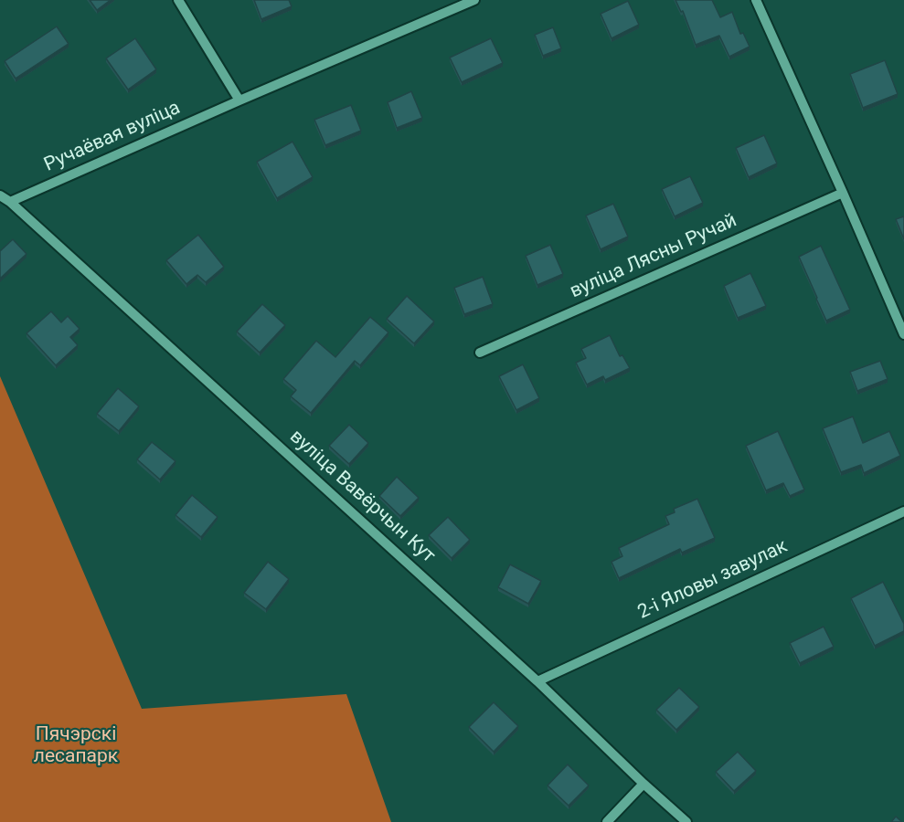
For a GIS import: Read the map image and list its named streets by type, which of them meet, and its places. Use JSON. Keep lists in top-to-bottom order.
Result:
{
  "streets": {
    "street": [
      "Ручаёвая вуліца",
      "вуліца Лясны Ручай",
      "вуліца Вавёрчын Кут",
      "2-і Яловы завулак"
    ]
  },
  "crossings": [
    ["Ручаёвая вуліца", "вуліца Вавёрчын Кут"],
    ["вуліца Вавёрчын Кут", "2-і Яловы завулак"]
  ],
  "parks": ["Пячэрскі лесапарк"]
}
